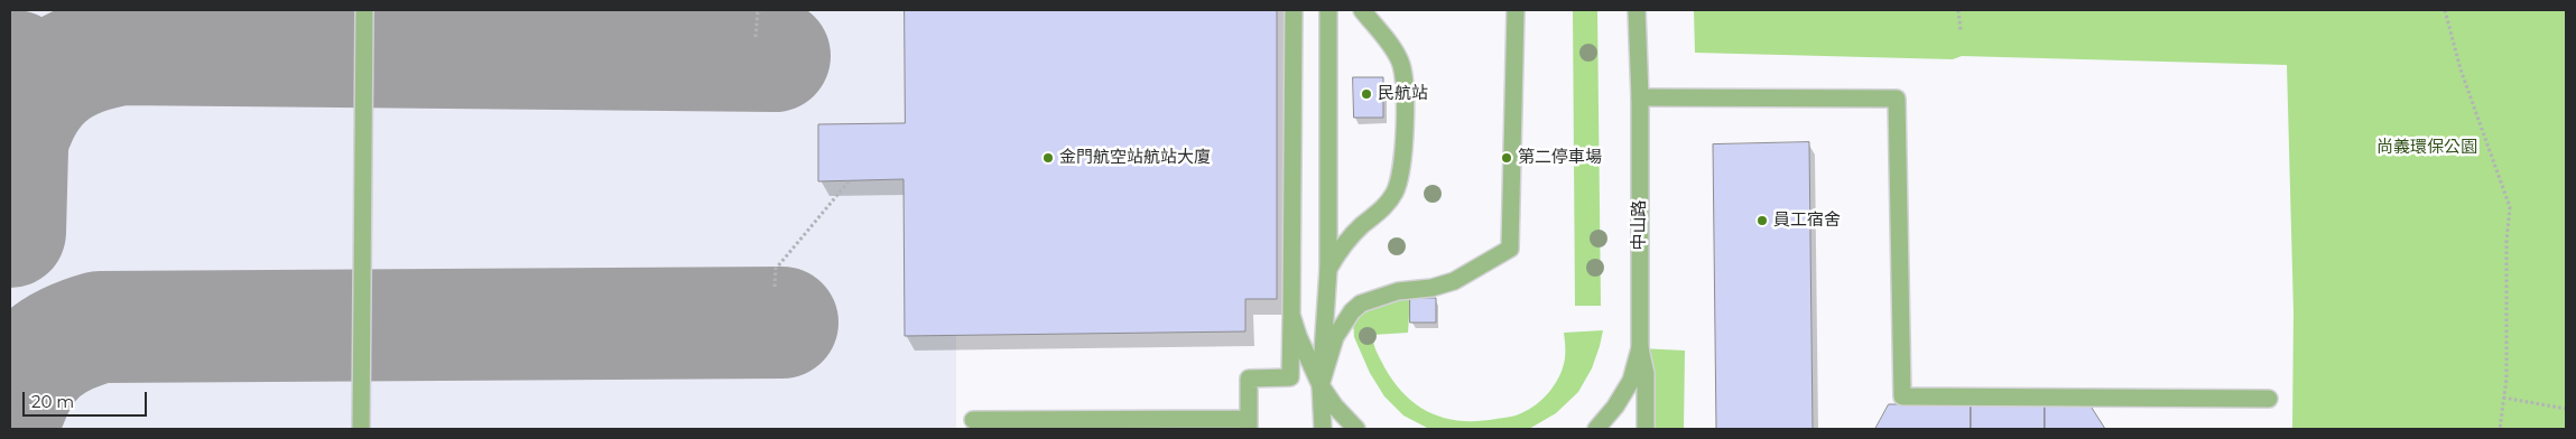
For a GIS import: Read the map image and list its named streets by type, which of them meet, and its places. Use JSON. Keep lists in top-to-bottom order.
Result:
{
  "streets": {
    "street": ["中山路"]
  },
  "parks": ["尚義環保公園"],
  "places": [
    "民航站",
    "金門航空站航站大廈",
    "第二停車場",
    "員工宿舍"
  ],
  "scale_bar": "20 m"
}
